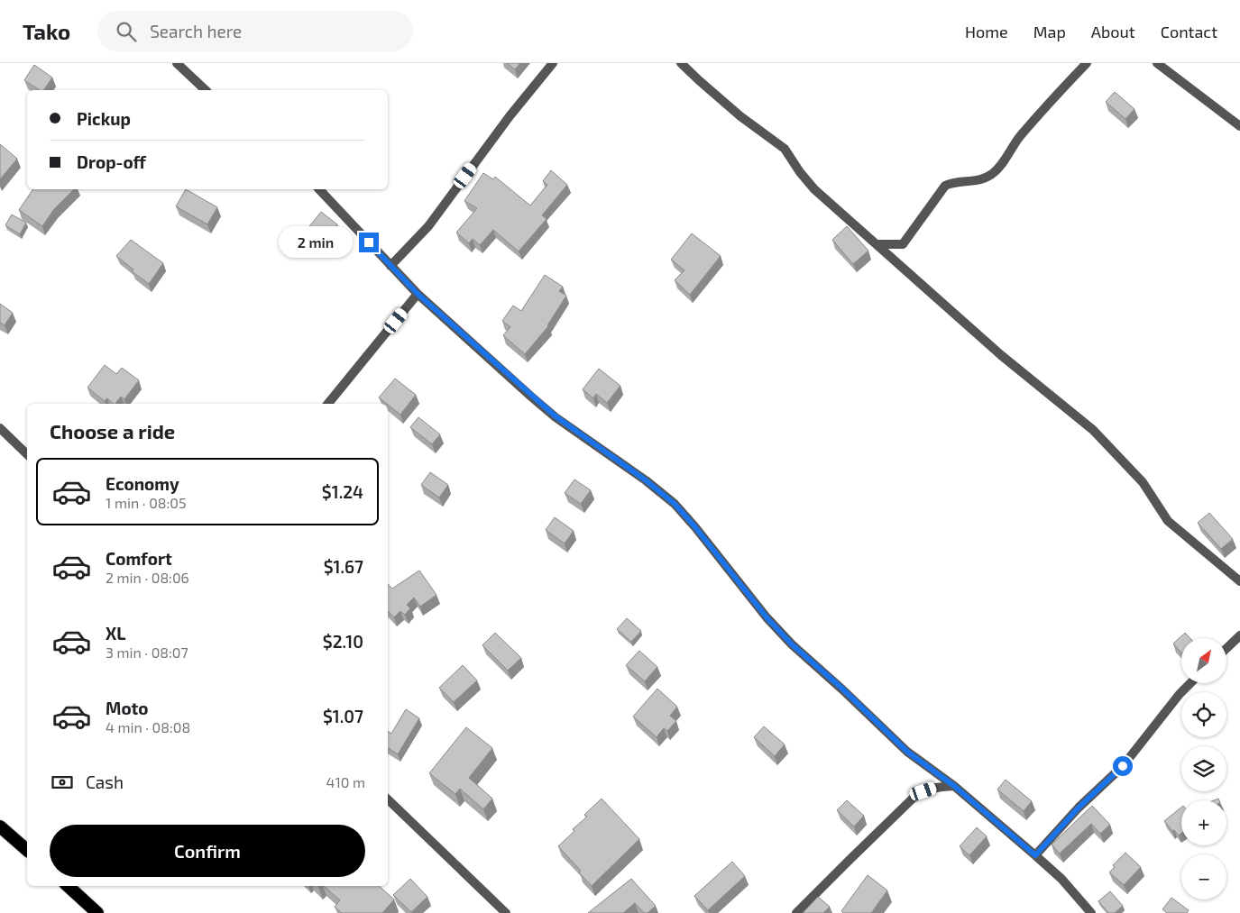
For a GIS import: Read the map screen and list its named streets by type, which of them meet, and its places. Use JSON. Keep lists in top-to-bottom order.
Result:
{
  "north": "top right",
  "page": {
    "header": "Tako",
    "search": "Search here",
    "nav": [
      "Home",
      "Map",
      "About",
      "Contact"
    ],
    "banner": ["Pickup", "Drop-off"],
    "bubble": "2 min",
    "heading": "Choose a ride",
    "list": [
      {
        "name": "Economy",
        "note": "1 min · 08:05",
        "value": "$1.24"
      },
      {
        "name": "Comfort",
        "note": "2 min · 08:06",
        "value": "$1.67"
      },
      {
        "name": "XL",
        "note": "3 min · 08:07",
        "value": "$2.10"
      },
      {
        "name": "Moto",
        "note": "4 min · 08:08",
        "value": "$1.07"
      }
    ],
    "map_buttons": ["+", "−"],
    "pay": ["Cash", "410 m"],
    "buttons": "Confirm"
  }
}
